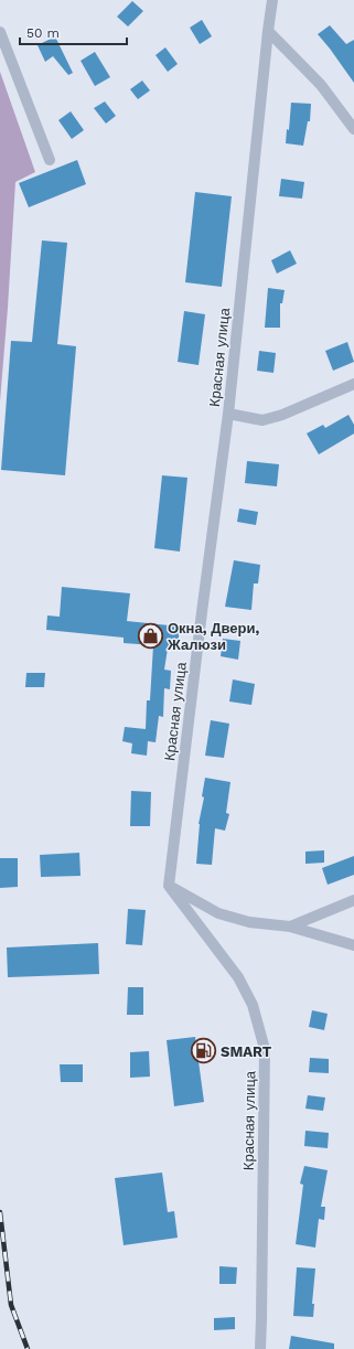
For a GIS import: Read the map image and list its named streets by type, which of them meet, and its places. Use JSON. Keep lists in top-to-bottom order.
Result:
{
  "streets": {
    "street": ["Красная улица"]
  },
  "places": {
    "shop": ["Окна, Двери, Жалюзи"],
    "fuel station": ["SMART"]
  },
  "scale_bar": "50 m"
}
